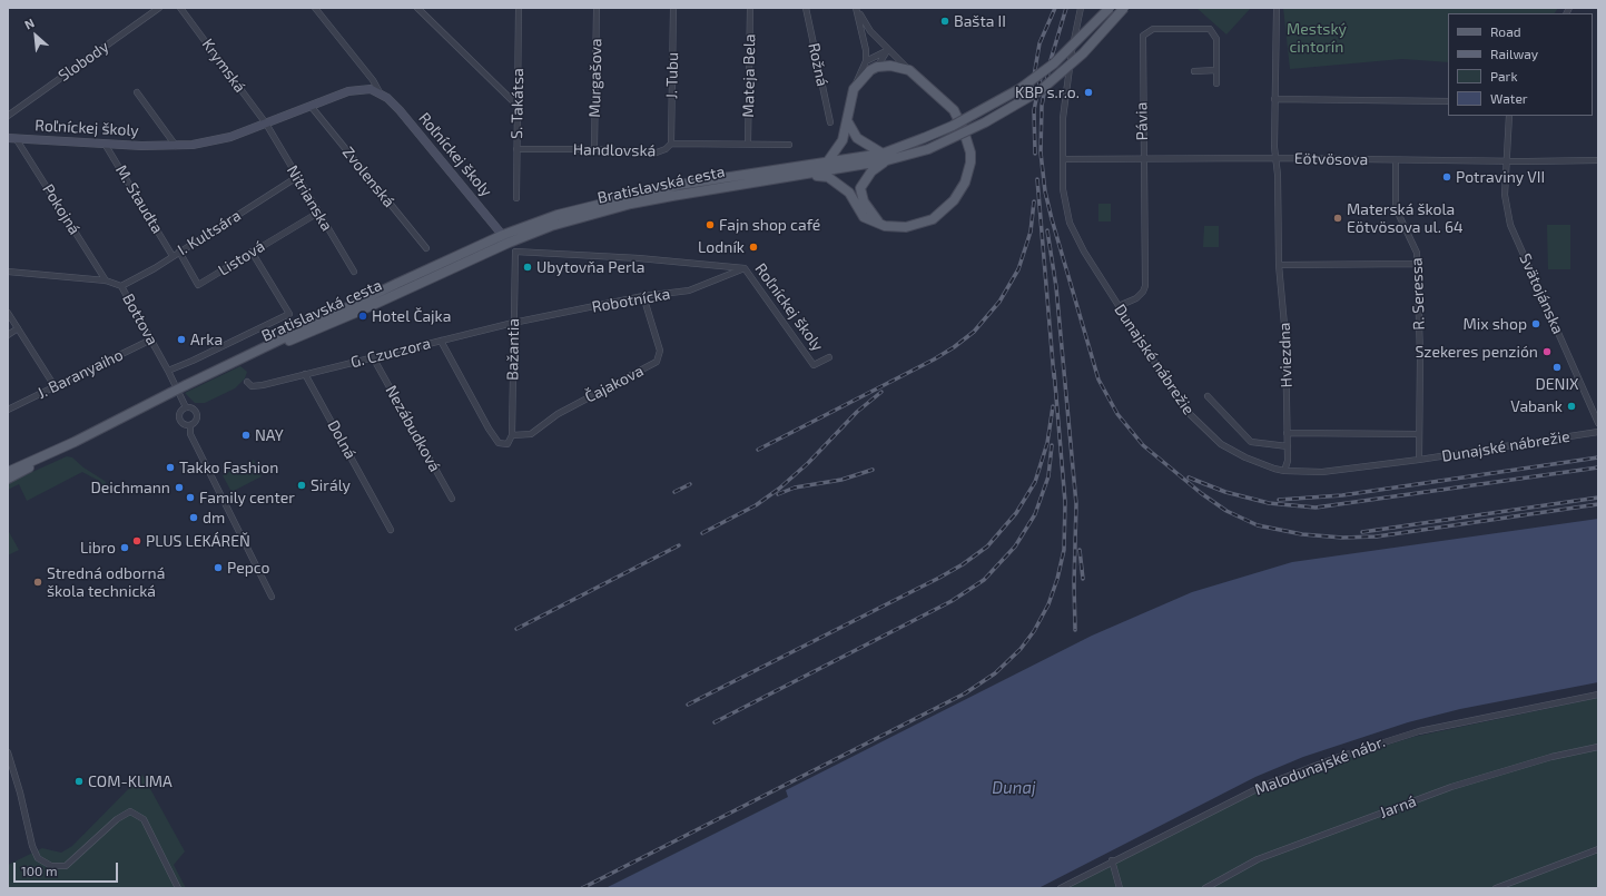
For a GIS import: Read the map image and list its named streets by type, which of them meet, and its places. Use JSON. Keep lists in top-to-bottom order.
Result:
{
  "streets": {
    "main road": ["Roľníckej školy", "Bratislavská cesta"],
    "street": [
      "Slobody",
      "Rožná",
      "Krymská",
      "J. Tubu",
      "Mateja Bela",
      "Murgašova",
      "S. Takátsa",
      "Pávia",
      "Handlovská",
      "Eötvösova",
      "Zvolenská",
      "Nitrianska",
      "M. Staudta",
      "Pokojná",
      "I. Kultsára",
      "Listová",
      "R. Seressa",
      "Svätojánska",
      "Robotnícka",
      "Bottova",
      "Bažantia",
      "G. Czuczora",
      "Hviezdna",
      "Dunajské nábrežie",
      "J. Baranyaiho",
      "Čajakova",
      "Nezábudková",
      "Dolná",
      "Malodunajské nábr.",
      "Jarná"
    ]
  },
  "crossings": [
    ["Krymská", "Roľníckej školy"],
    ["Krymská", "Nitrianska"],
    ["J. Tubu", "Handlovská"],
    ["Mateja Bela", "Handlovská"],
    ["Murgašova", "Handlovská"],
    ["S. Takátsa", "Handlovská"],
    ["Pávia", "Eötvösova"],
    ["Pávia", "Dunajské nábrežie"],
    ["Roľníckej školy", "Zvolenská"],
    ["Roľníckej školy", "Bratislavská cesta"],
    ["Roľníckej školy", "Nitrianska"],
    ["Roľníckej školy", "M. Staudta"],
    ["Roľníckej školy", "Pokojná"],
    ["Roľníckej školy", "Robotnícka"],
    ["Roľníckej školy", "Bažantia"],
    ["Eötvösova", "R. Seressa"],
    ["Eötvösova", "Svätojánska"],
    ["Eötvösova", "Hviezdna"],
    ["Eötvösova", "Dunajské nábrežie"],
    ["Nitrianska", "I. Kultsára"],
    ["Nitrianska", "Listová"],
    ["M. Staudta", "I. Kultsára"],
    ["Pokojná", "Bottova"],
    ["I. Kultsára", "Listová"],
    ["I. Kultsára", "Bottova"],
    ["R. Seressa", "Dunajské nábrežie"],
    ["Robotnícka", "Bažantia"],
    ["Robotnícka", "G. Czuczora"],
    ["Robotnícka", "Čajakova"],
    ["Bottova", "J. Baranyaiho"],
    ["Bažantia", "G. Czuczora"],
    ["Bažantia", "Čajakova"],
    ["G. Czuczora", "Nezábudková"],
    ["G. Czuczora", "Dolná"],
    ["Hviezdna", "Dunajské nábrežie"]
  ],
  "water": ["Dunaj"],
  "parks": ["Mestský cintorín"],
  "places": [
    "Bašta II",
    "KBP s.r.o.",
    "Potraviny VII",
    "Materská škola Eötvösova ul. 64",
    "Fajn shop café",
    "Lodník",
    "Ubytovňa Perla",
    "Hotel Čajka",
    "Mix shop",
    "Arka",
    "Szekeres penzión",
    "DENIX",
    "Vabank",
    "NAY",
    "Takko Fashion",
    "Sirály",
    "Deichmann",
    "Family center",
    "dm",
    "PLUS LEKÁREŇ",
    "Libro",
    "Pepco",
    "Stredná odborná škola technická",
    "COM-KLIMA"
  ],
  "legend": [
    "Road",
    "Railway",
    "Park",
    "Water"
  ],
  "scale_bar": "100 m",
  "north": "top left"
}
